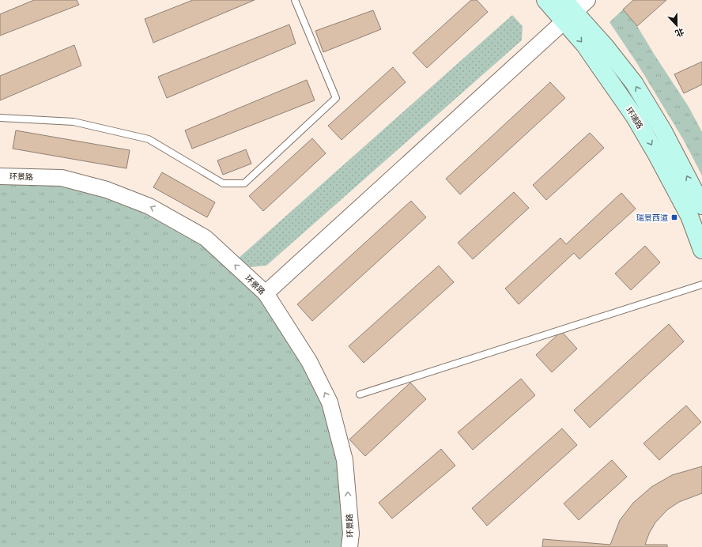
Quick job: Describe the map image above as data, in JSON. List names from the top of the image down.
{
  "streets": {
    "main road": ["环瑞路"],
    "street": ["环景路"]
  },
  "one_way": ["环景路"],
  "places": {
    "transit": ["瑞景西道"]
  },
  "north": "bottom"
}
